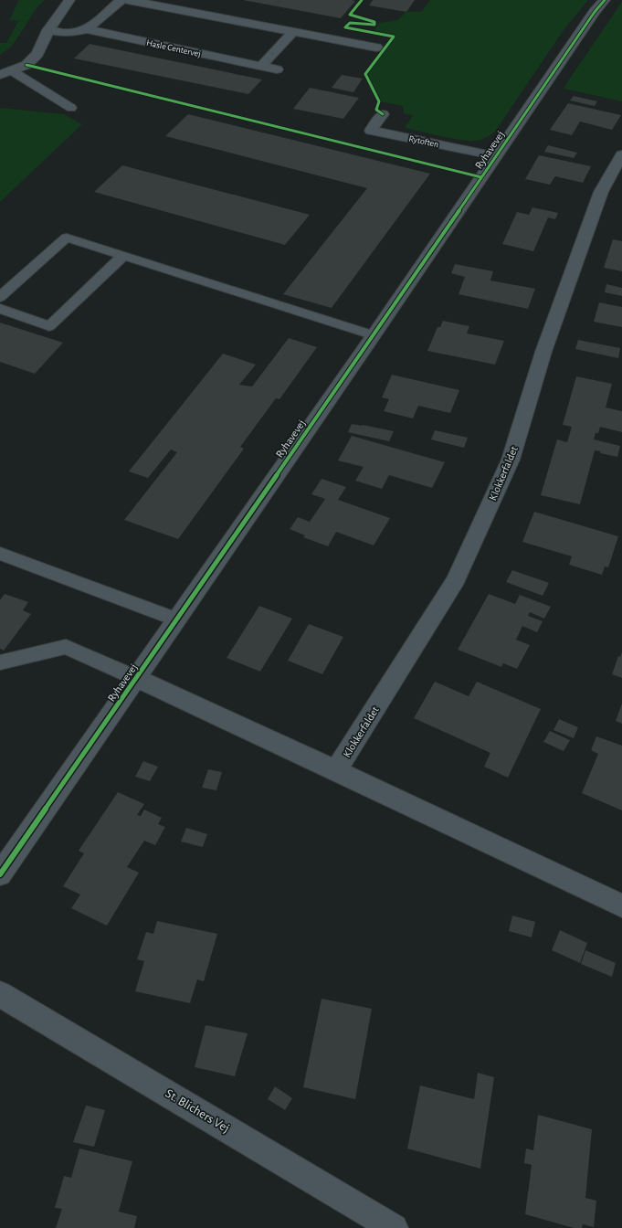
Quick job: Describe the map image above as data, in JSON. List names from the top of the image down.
{
  "streets": {
    "street": [
      "Hasle Centervej",
      "Rytoften",
      "Ryhavevej",
      "Klokkerfaldet",
      "St. Blichers Vej"
    ]
  },
  "crossings": [
    ["Rytoften", "Ryhavevej"],
    ["Ryhavevej", "Klokkerfaldet"]
  ]
}
